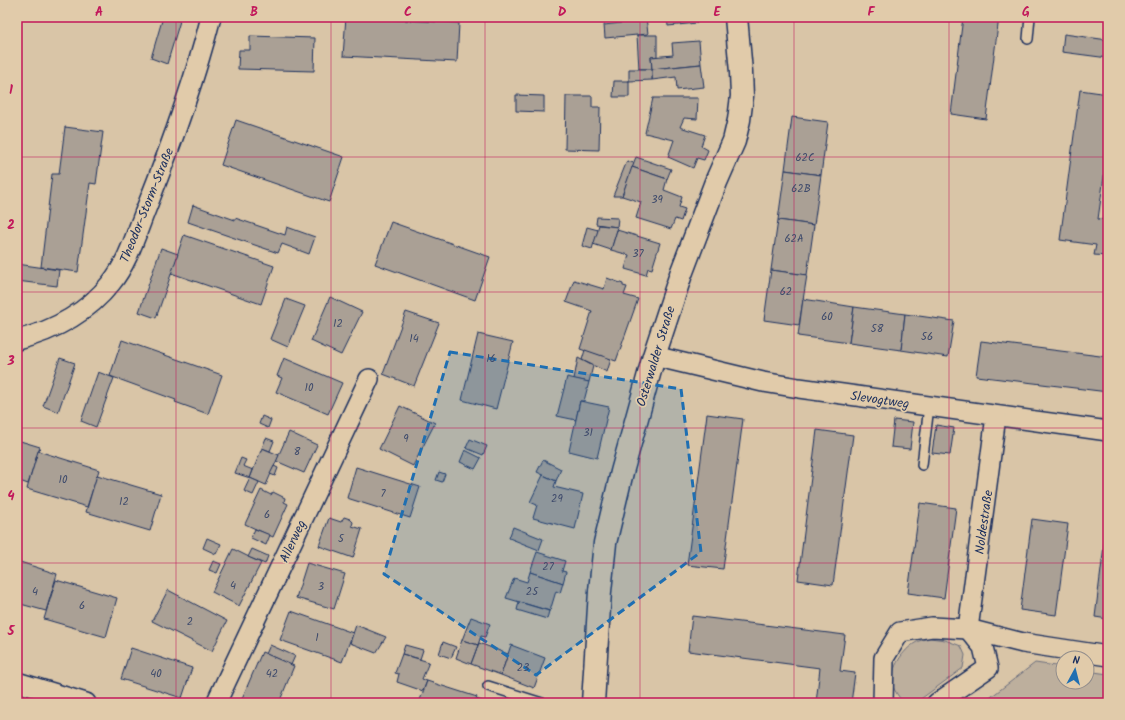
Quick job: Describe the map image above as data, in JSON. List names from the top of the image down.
{
  "streets": {
    "street": [
      "Theodor-Storm-Straße",
      "Osterwalder Straße",
      "Slevogtweg",
      "Noldestraße",
      "Allerweg"
    ]
  },
  "crossings": [
    ["Osterwalder Straße", "Slevogtweg"],
    ["Slevogtweg", "Noldestraße"]
  ],
  "house_numbers": [
    "62C",
    "62B",
    "39",
    "62A",
    "37",
    "62",
    "60",
    "12",
    "58",
    "56",
    "14",
    "16",
    "10",
    "31",
    "9",
    "8",
    "10",
    "7",
    "29",
    "12",
    "6",
    "5",
    "27",
    "4",
    "3",
    "4",
    "25",
    "6",
    "2",
    "1",
    "23",
    "40",
    "42"
  ],
  "north": "top",
  "grid": {
    "columns": [
      "A",
      "B",
      "C",
      "D",
      "E",
      "F",
      "G"
    ],
    "rows": [
      "1",
      "2",
      "3",
      "4",
      "5"
    ]
  }
}
